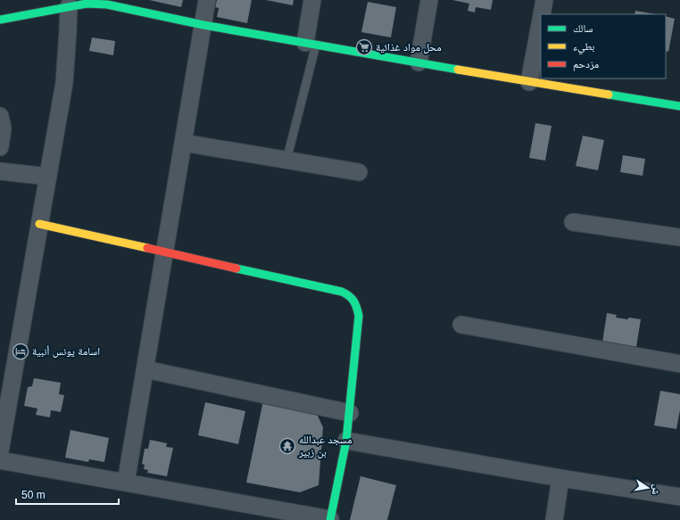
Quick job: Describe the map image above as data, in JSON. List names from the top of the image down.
{
  "places": {
    "supermarket": ["محل مواد غذائية"],
    "hotel": ["اسامة يونس أنبية"],
    "temple": ["مسجد عبدالله بن زبير"]
  },
  "legend": ["سالك", "بطيء", "مزدحم"],
  "scale_bar": "50 m",
  "north": "right"
}
